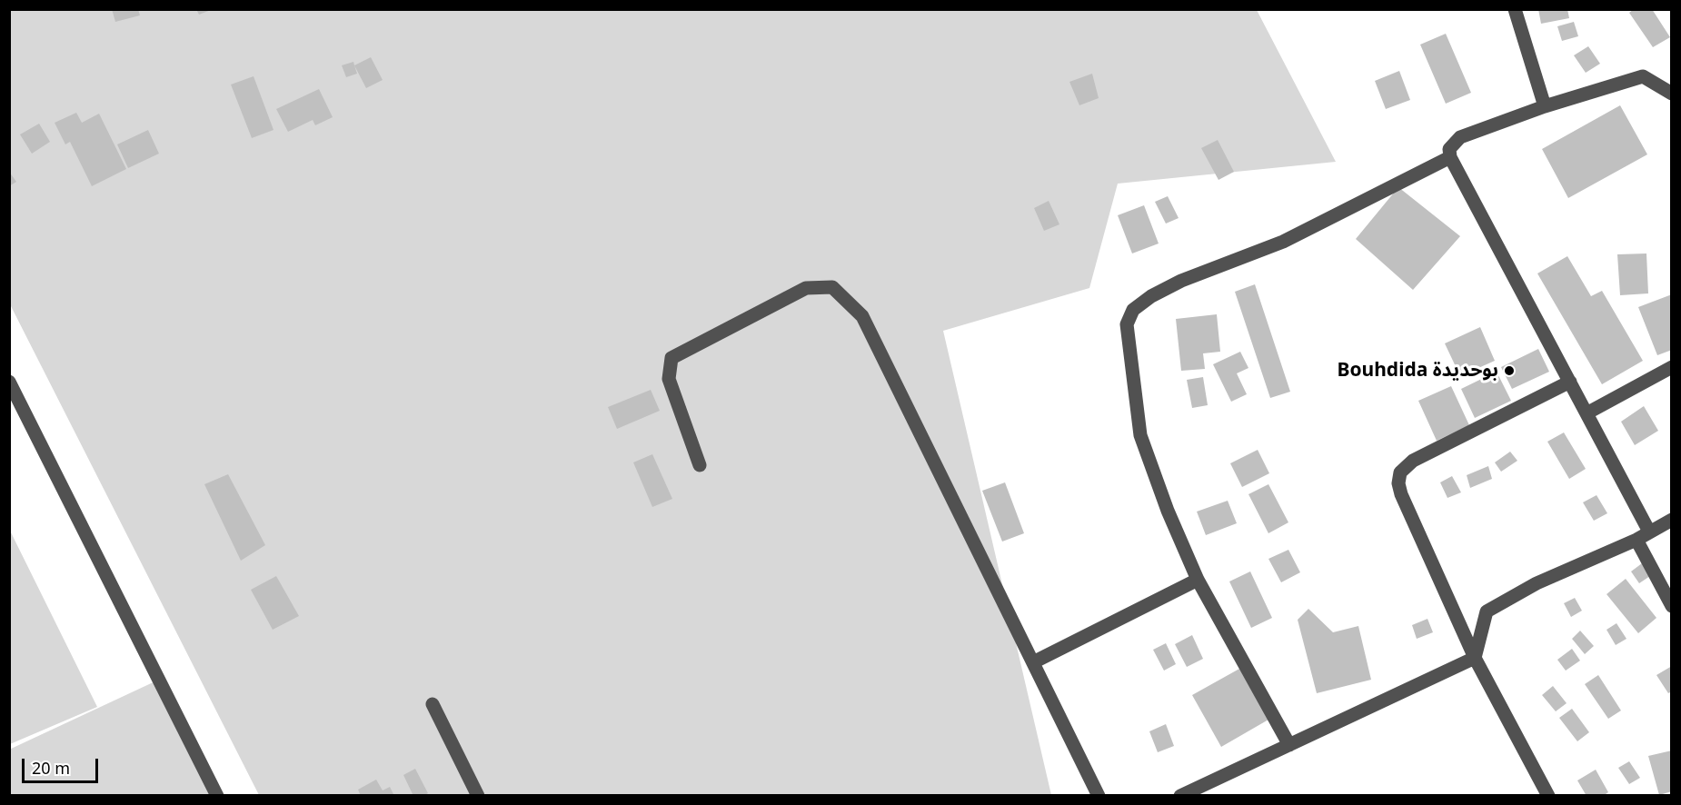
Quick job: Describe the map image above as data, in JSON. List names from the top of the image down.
{
  "places": ["Bouhdida بوحديدة"],
  "scale_bar": "20 m"
}
